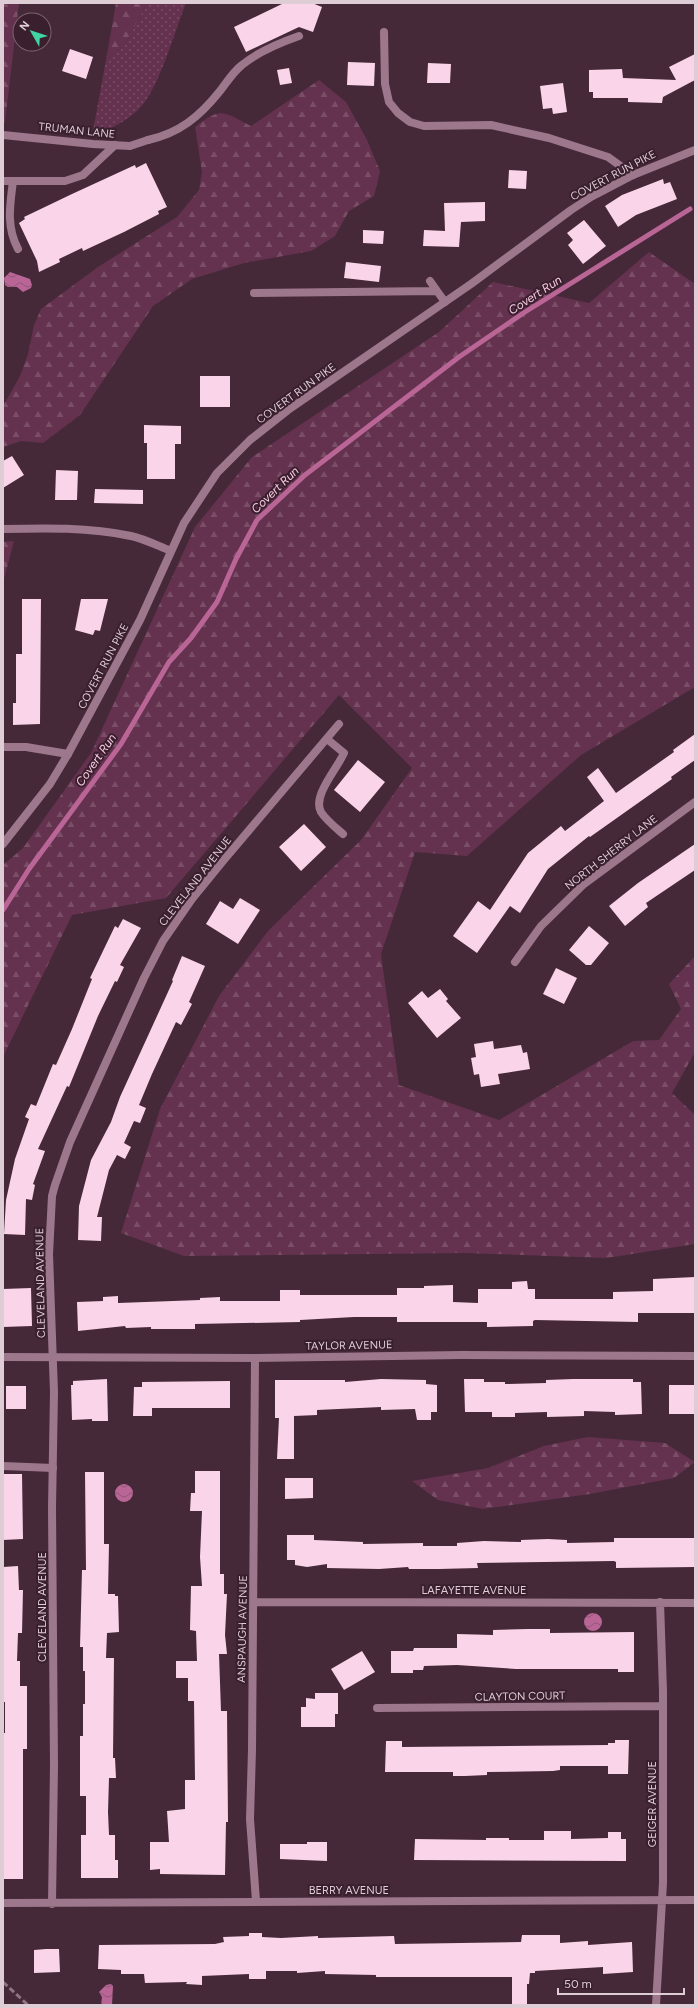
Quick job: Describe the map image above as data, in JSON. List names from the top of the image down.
{
  "streets": {
    "street": [
      "TRUMAN LANE",
      "COVERT RUN PIKE",
      "NORTH SHERRY LANE",
      "CLEVELAND AVENUE",
      "TAYLOR AVENUE",
      "LAFAYETTE AVENUE",
      "ANSPAUGH AVENUE",
      "CLAYTON COURT",
      "GEIGER AVENUE",
      "BERRY AVENUE"
    ]
  },
  "crossings": [
    ["CLEVELAND AVENUE", "TAYLOR AVENUE"],
    ["CLEVELAND AVENUE", "BERRY AVENUE"],
    ["TAYLOR AVENUE", "ANSPAUGH AVENUE"],
    ["LAFAYETTE AVENUE", "ANSPAUGH AVENUE"],
    ["LAFAYETTE AVENUE", "GEIGER AVENUE"],
    ["ANSPAUGH AVENUE", "BERRY AVENUE"],
    ["CLAYTON COURT", "GEIGER AVENUE"],
    ["GEIGER AVENUE", "BERRY AVENUE"]
  ],
  "water": ["Covert Run"],
  "scale_bar": "50 m",
  "north": "top left"
}
